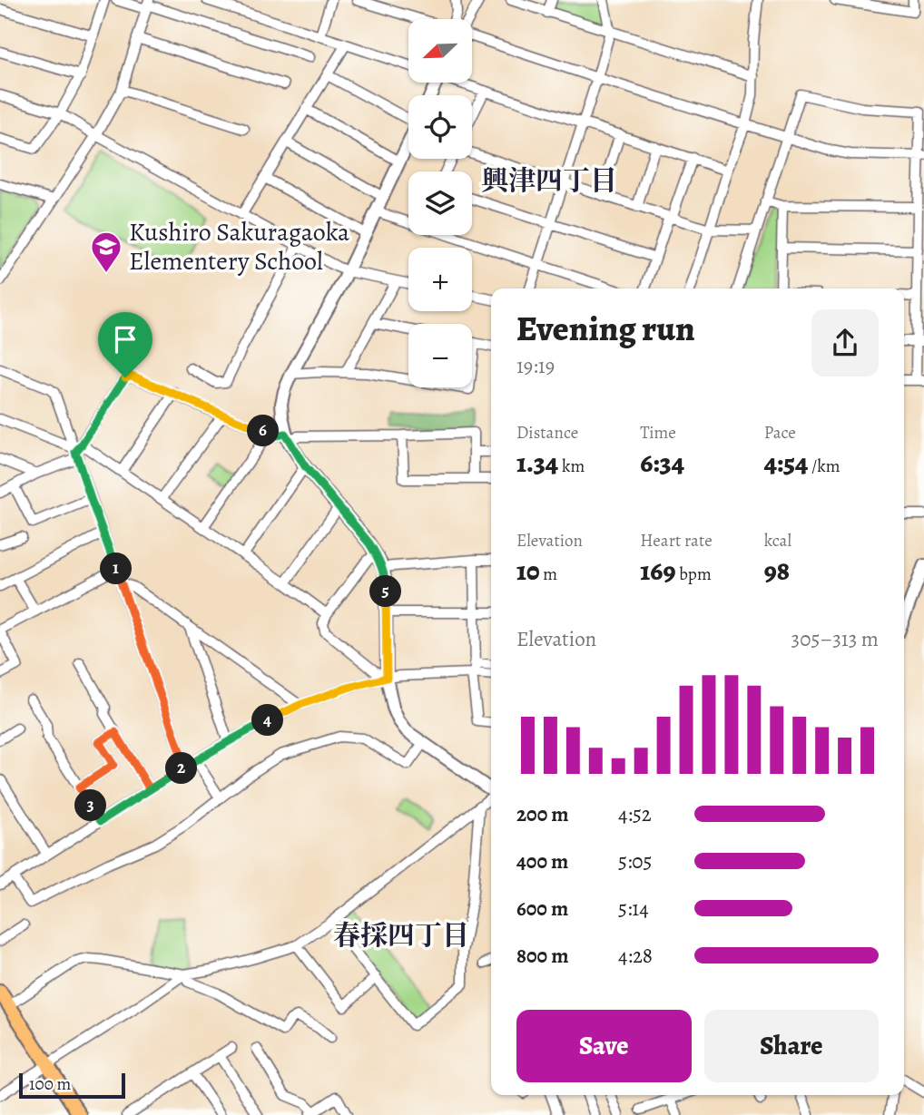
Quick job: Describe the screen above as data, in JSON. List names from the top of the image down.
{
  "districts": ["興津四丁目", "春採四丁目"],
  "places": {
    "school or university": ["Kushiro Sakuragaoka Elementery School"]
  },
  "scale_bar": "100 m",
  "north": "bottom left",
  "page": {
    "map_buttons": ["+", "−"],
    "heading": ["Evening run", "19:19"],
    "stats": [
      ["Distance", "1.34 km"],
      ["Time", "6:34"],
      ["Pace", "4:54 /km"],
      ["Elevation", "10 m"],
      ["Heart rate", "169 bpm"],
      ["kcal", "98"]
    ],
    "pins": [
      "6",
      "1",
      "5",
      "4",
      "2",
      "3"
    ],
    "chart": ["Elevation", "305–313 m"],
    "list": [
      {
        "name": "200 m",
        "note": "4:52"
      },
      {
        "name": "400 m",
        "note": "5:05"
      },
      {
        "name": "600 m",
        "note": "5:14"
      },
      {
        "name": "800 m",
        "note": "4:28"
      }
    ],
    "buttons": ["Save", "Share"],
    "scale": "100 m"
  }
}
